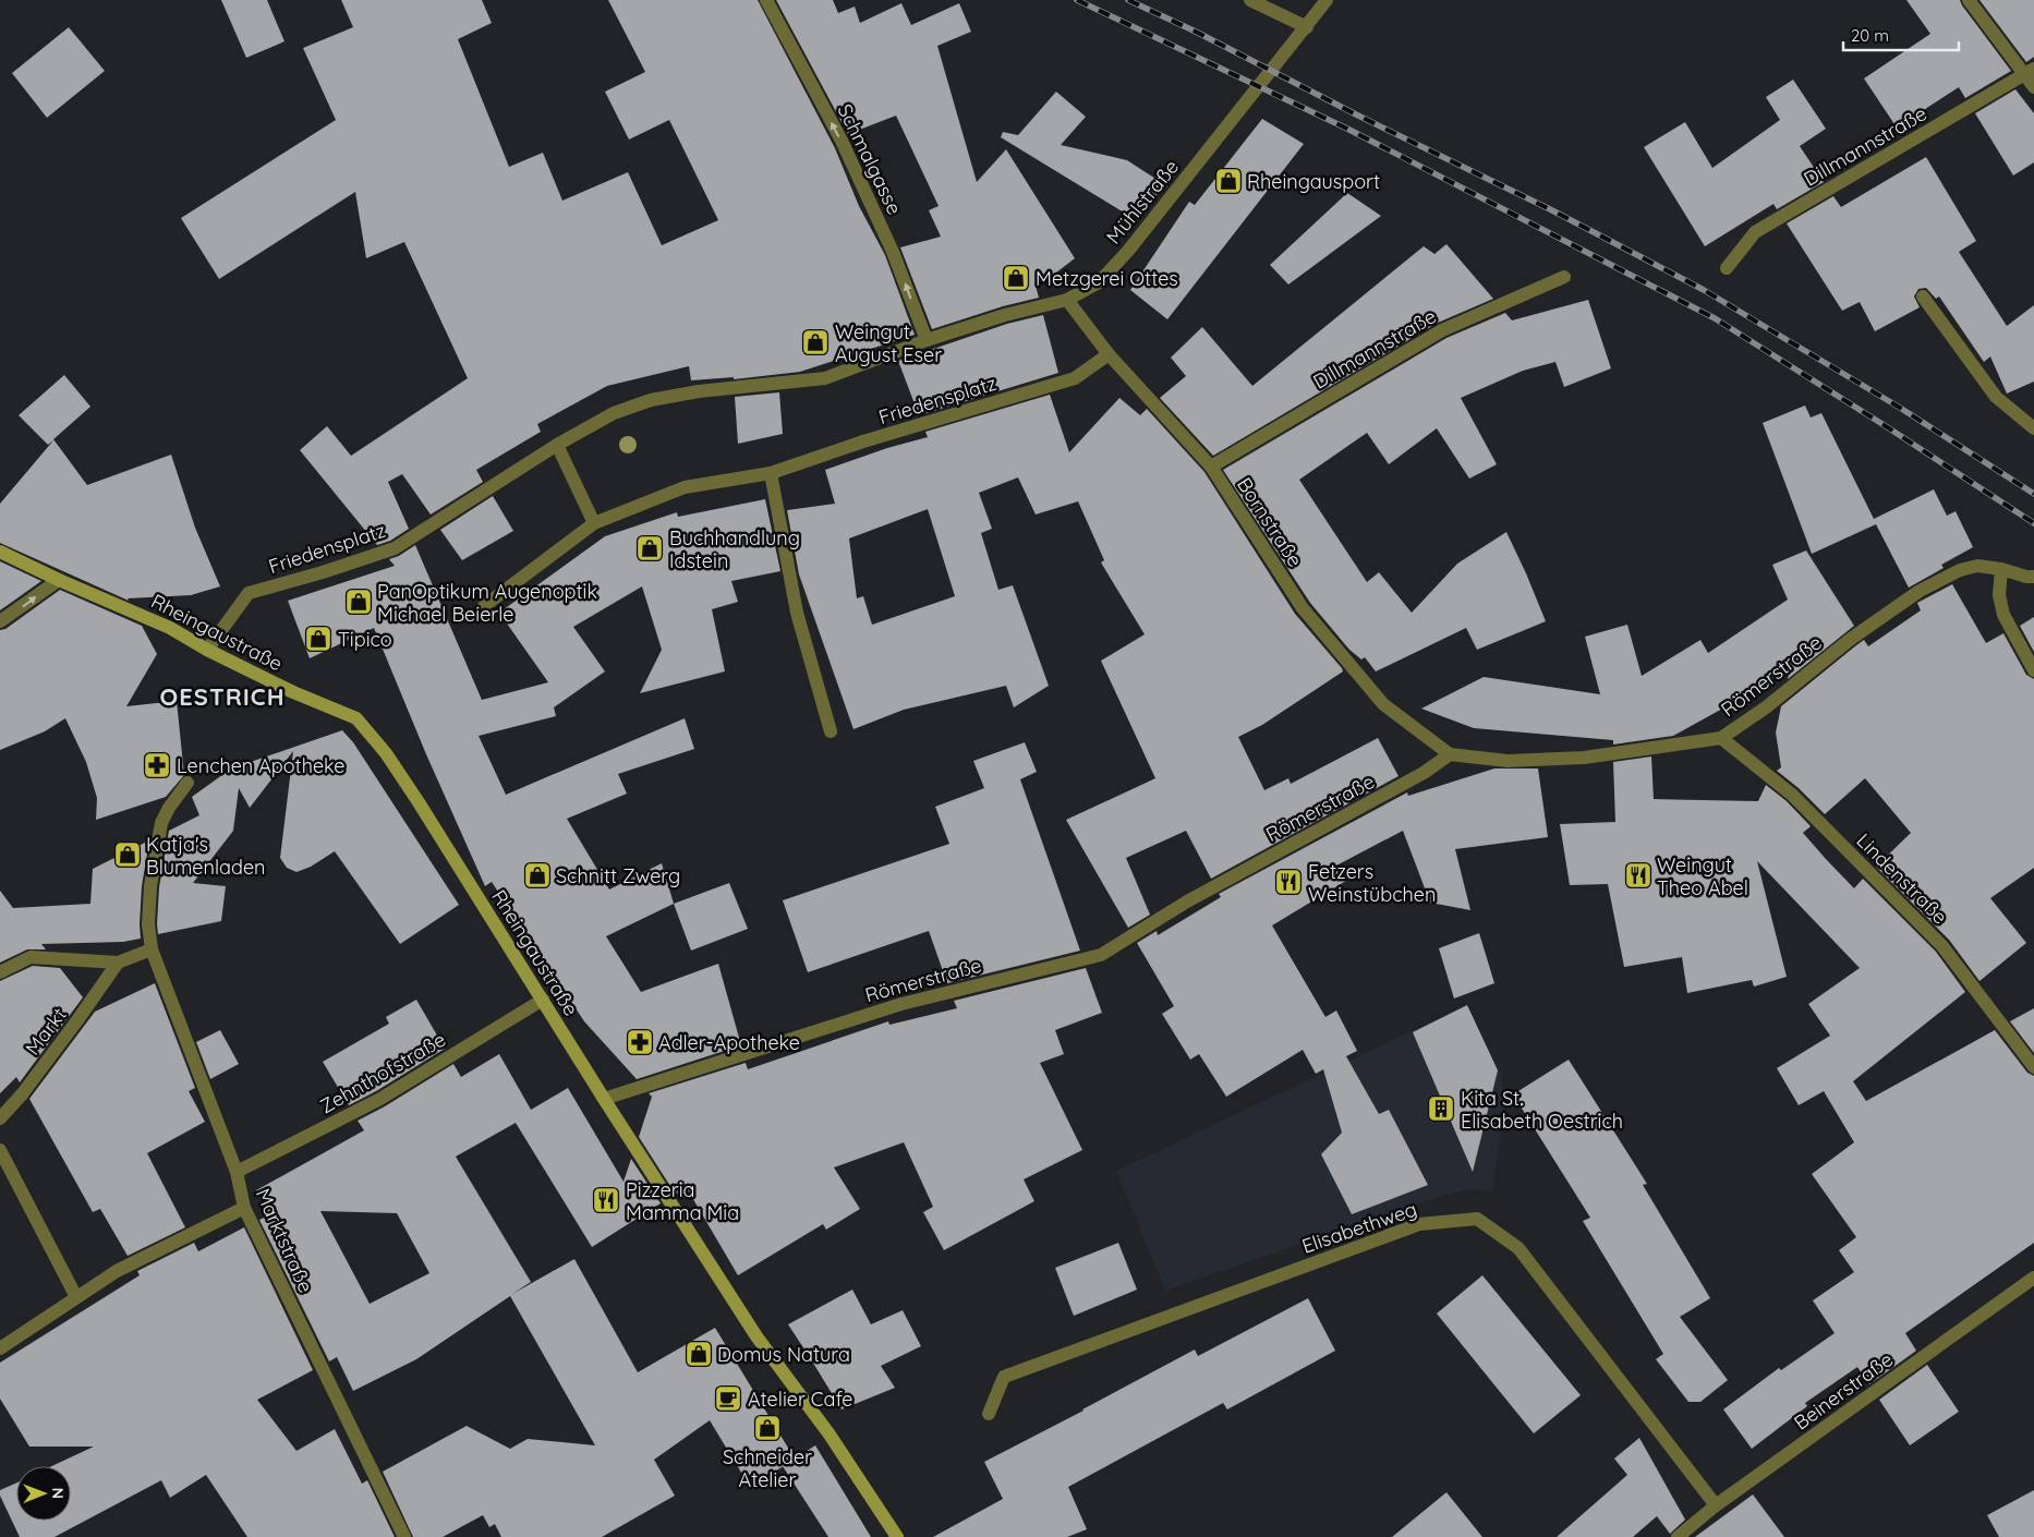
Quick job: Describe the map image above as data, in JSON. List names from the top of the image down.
{
  "streets": {
    "main road": ["Rheingaustraße"],
    "street": [
      "Dillmannstraße",
      "Schmalgasse",
      "Mühlstraße",
      "Friedensplatz",
      "Bornstraße",
      "Römerstraße",
      "Lindenstraße",
      "Markt",
      "Zehnthofstraße",
      "Elisabethweg",
      "Marktstraße",
      "Beinerstraße"
    ]
  },
  "crossings": [
    ["Dillmannstraße", "Bornstraße"],
    ["Schmalgasse", "Mühlstraße"],
    ["Schmalgasse", "Friedensplatz"],
    ["Mühlstraße", "Friedensplatz"],
    ["Mühlstraße", "Bornstraße"],
    ["Friedensplatz", "Bornstraße"],
    ["Friedensplatz", "Rheingaustraße"],
    ["Bornstraße", "Römerstraße"],
    ["Rheingaustraße", "Römerstraße"],
    ["Rheingaustraße", "Zehnthofstraße"],
    ["Römerstraße", "Lindenstraße"],
    ["Zehnthofstraße", "Marktstraße"],
    ["Elisabethweg", "Beinerstraße"]
  ],
  "one_way": ["Schmalgasse"],
  "districts": ["OESTRICH"],
  "places": {
    "shop": [
      "Rheingausport",
      "Metzgerei Ottes",
      "Weingut August Eser",
      "Buchhandlung Idstein",
      "PanOptikum Augenoptik Michael Beierle",
      "Tipico",
      "Katja's Blumenladen",
      "Schnitt Zwerg",
      "Domus Natura",
      "Schneider Atelier"
    ],
    "pharmacy": ["Lenchen Apotheke", "Adler-Apotheke"],
    "restaurant": ["Weingut Theo Abel", "Fetzers Weinstübchen", "Pizzeria Mamma Mia"],
    "building": ["Kita St. Elisabeth Oestrich"],
    "cafe": ["Atelier Cafe"]
  },
  "scale_bar": "20 m",
  "north": "right"
}
